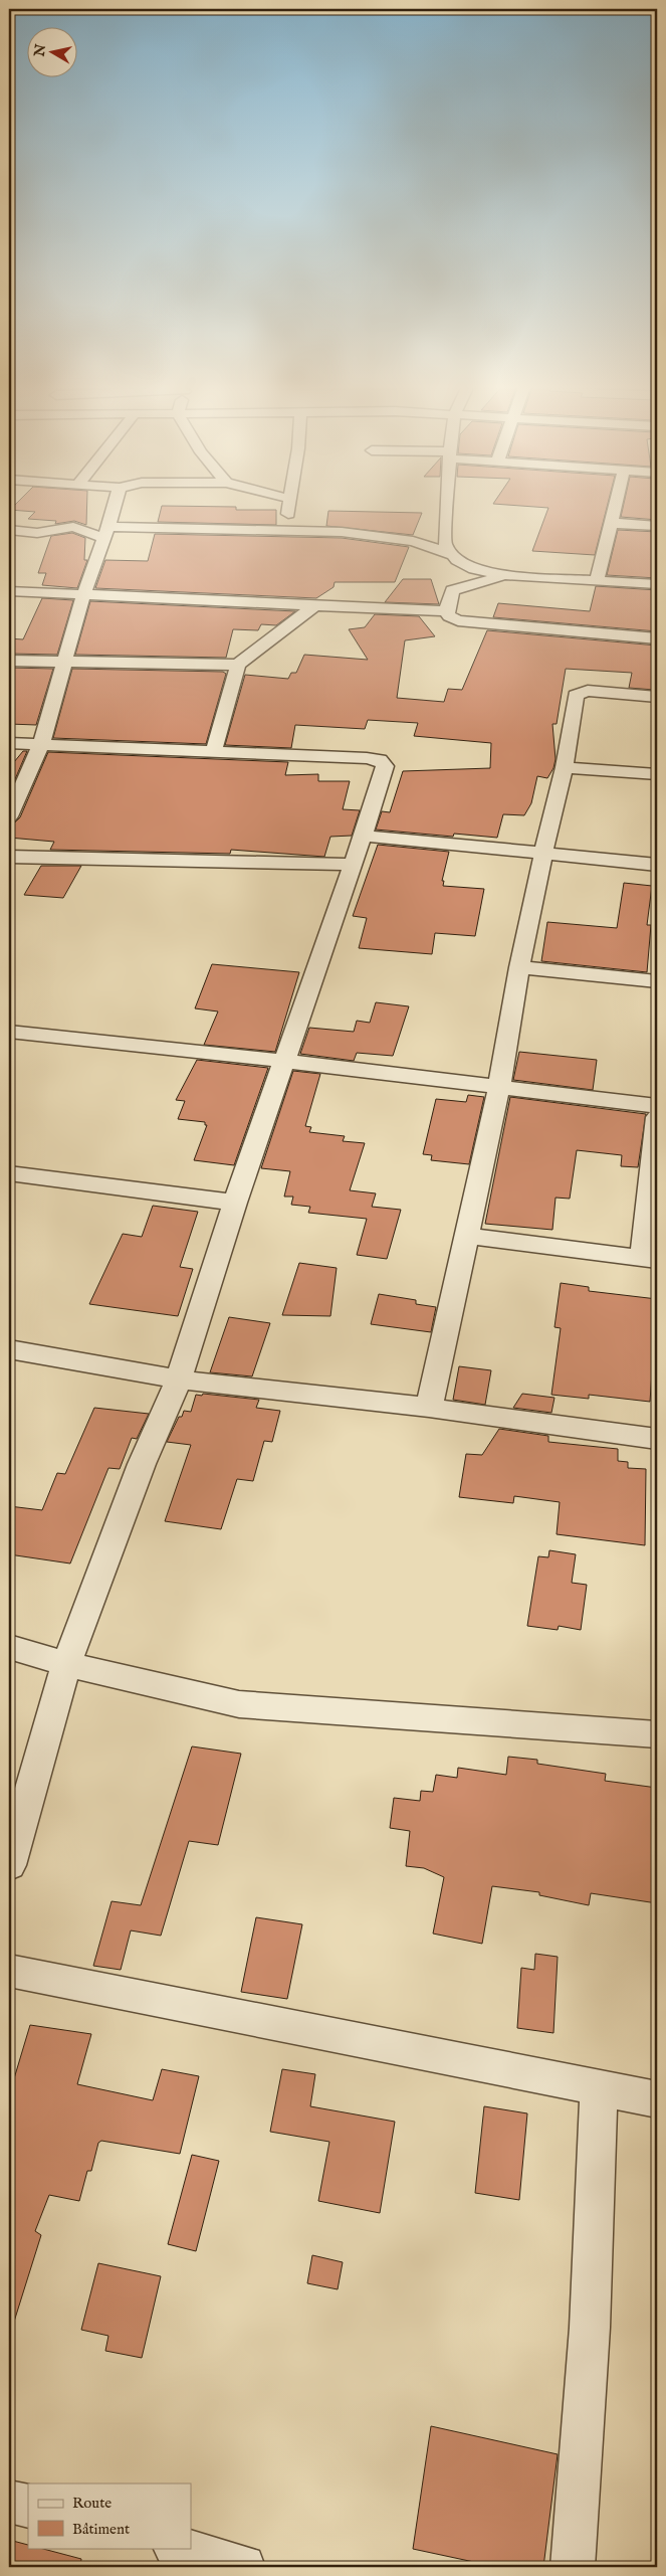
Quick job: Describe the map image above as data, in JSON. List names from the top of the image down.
{
  "legend": ["Route", "Bâtiment"],
  "north": "left"
}
